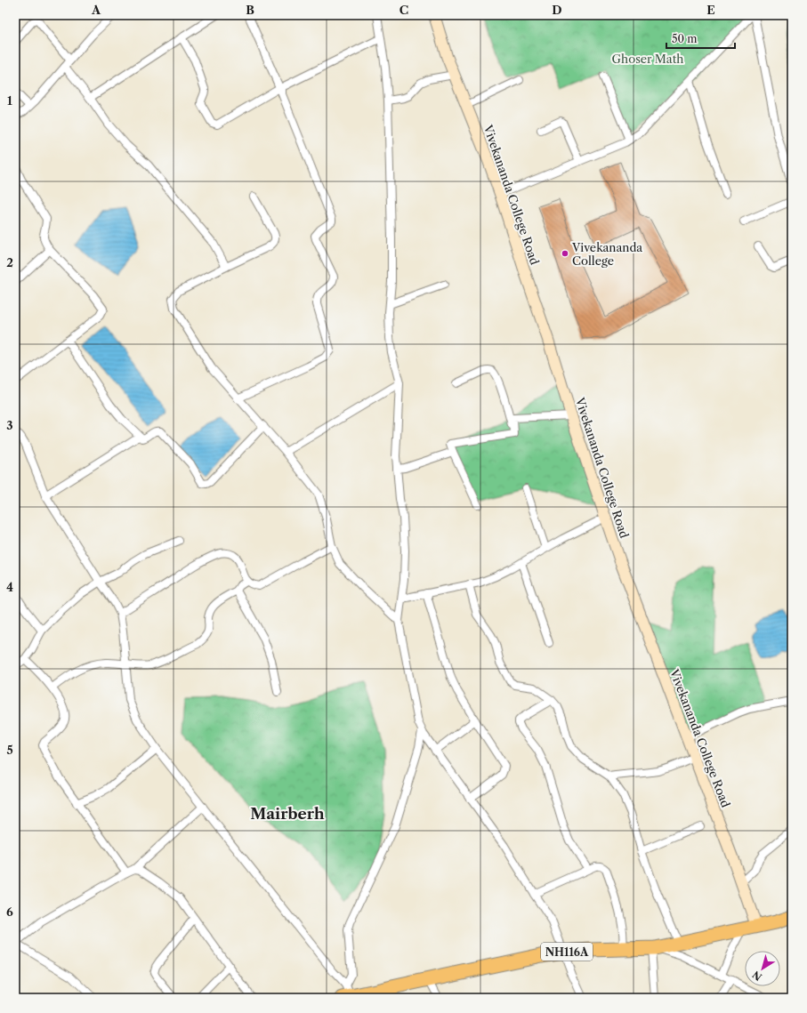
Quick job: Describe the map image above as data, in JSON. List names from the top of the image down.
{
  "streets": {
    "highway": ["NH116A"],
    "street": ["Vivekananda College Road"]
  },
  "crossings": [
    ["Vivekananda College Road", "NH116A"]
  ],
  "districts": ["Mairberh"],
  "parks": ["Ghoser Math"],
  "places": ["Vivekananda College"],
  "scale_bar": "50 m",
  "north": "bottom left",
  "grid": {
    "columns": [
      "A",
      "B",
      "C",
      "D",
      "E"
    ],
    "rows": [
      "1",
      "2",
      "3",
      "4",
      "5",
      "6"
    ]
  }
}
